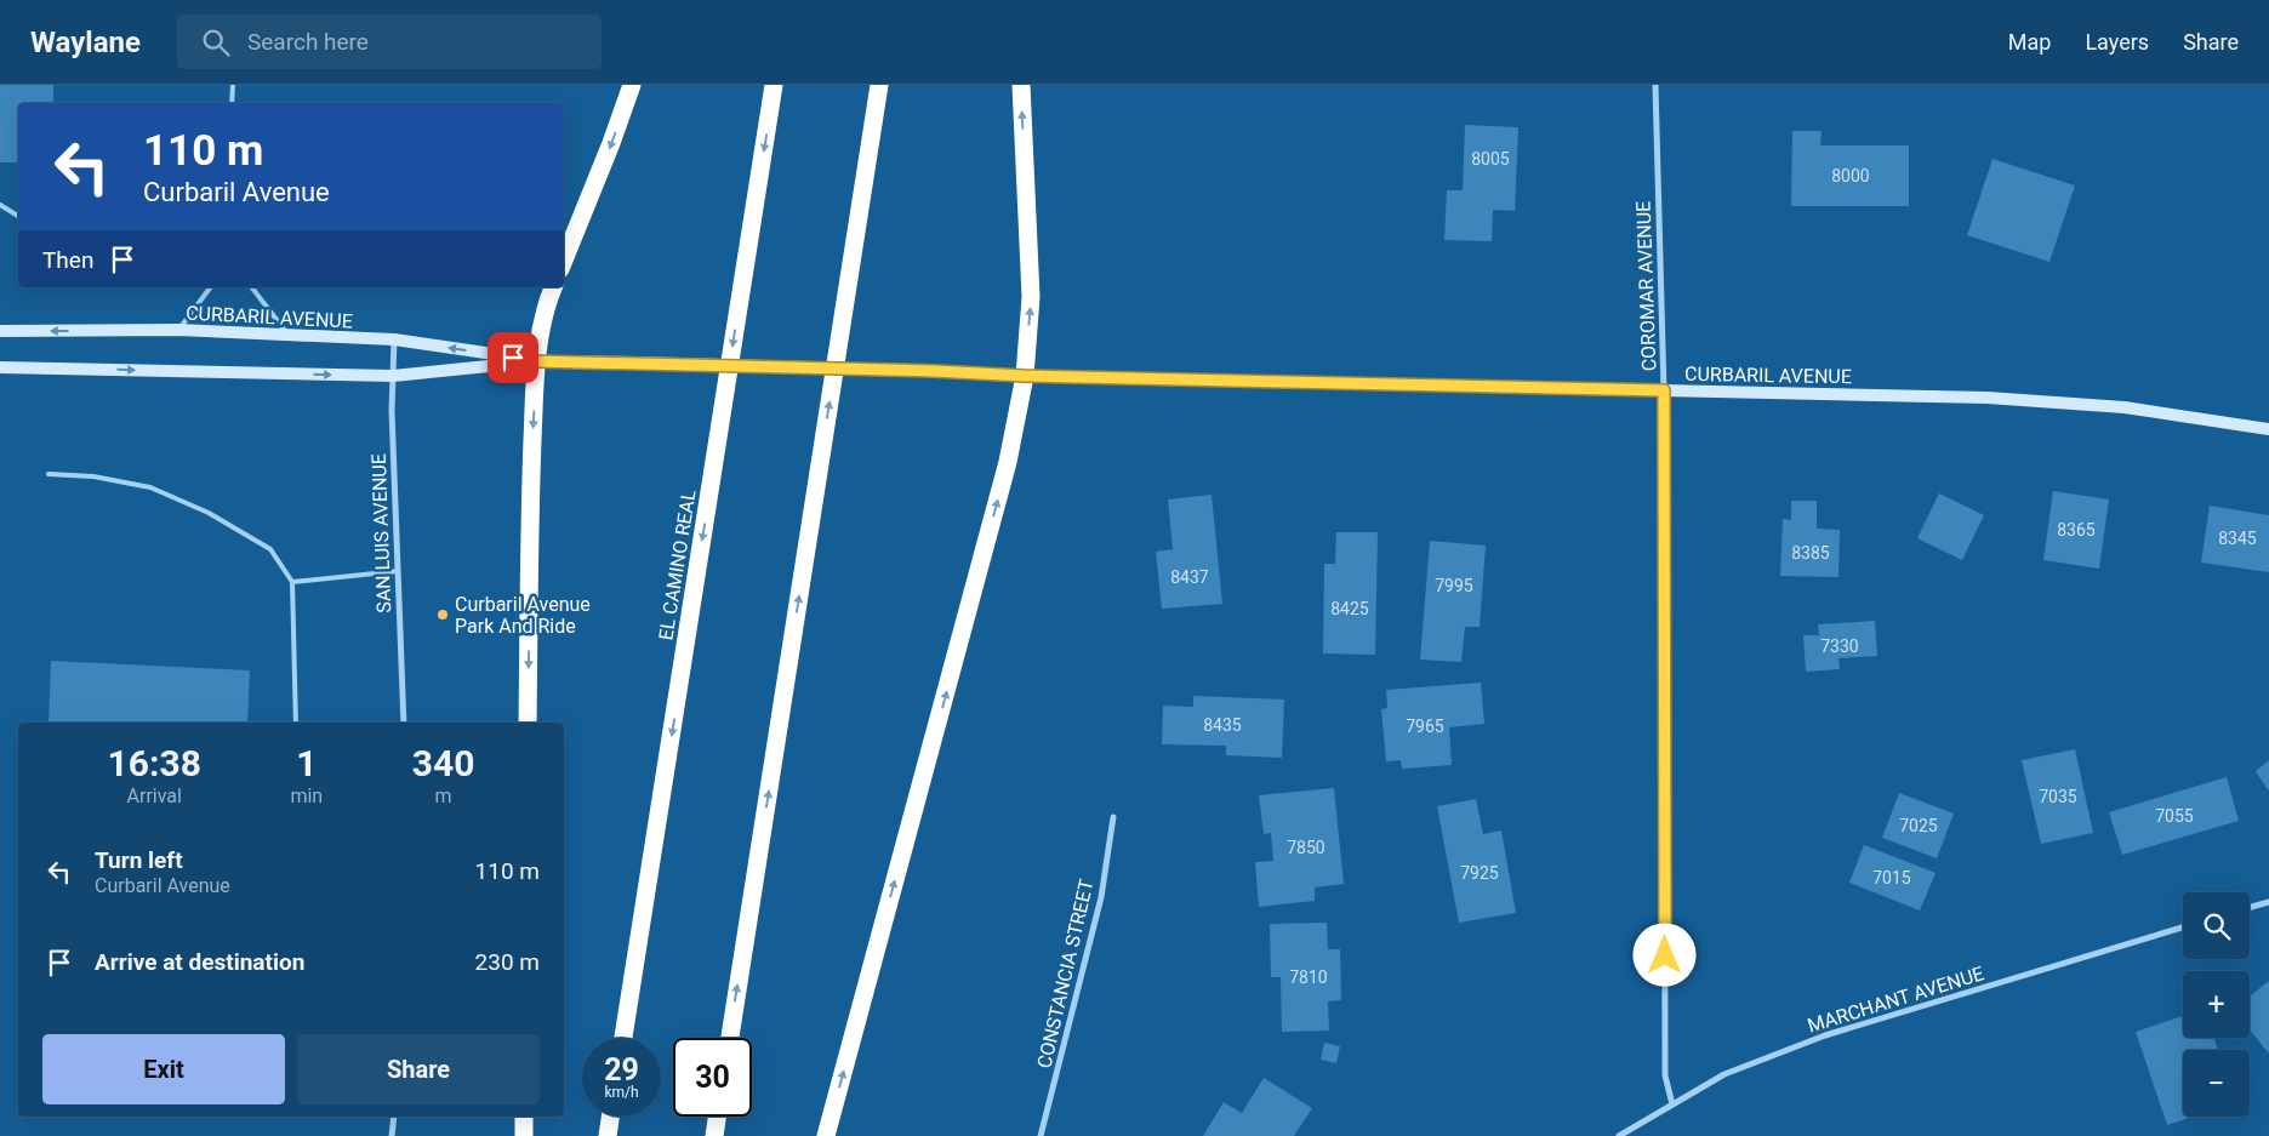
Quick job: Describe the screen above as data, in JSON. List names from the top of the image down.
{
  "streets": {
    "highway": ["EL CAMINO REAL"],
    "main road": ["CURBARIL AVENUE"],
    "street": [
      "COROMAR AVENUE",
      "SAN LUIS AVENUE",
      "CONSTANCIA STREET",
      "MARCHANT AVENUE"
    ]
  },
  "crossings": [
    ["COROMAR AVENUE", "CURBARIL AVENUE"],
    ["COROMAR AVENUE", "MARCHANT AVENUE"],
    ["CURBARIL AVENUE", "SAN LUIS AVENUE"]
  ],
  "places": ["Curbaril Avenue Park And Ride"],
  "house_numbers": [
    "8005",
    "8000",
    "8365",
    "8345",
    "8385",
    "8437",
    "7995",
    "8425",
    "7330",
    "8435",
    "7965",
    "7035",
    "7055",
    "7025",
    "7850",
    "7925",
    "7015",
    "7810"
  ],
  "page": {
    "header": "Waylane",
    "search": "Search here",
    "nav": ["Map", "Layers", "Share"],
    "turn": ["110 m", "Curbaril Avenue"],
    "then": "Then",
    "eta": [
      "16:38",
      "Arrival",
      "1",
      "min",
      "340",
      "m"
    ],
    "list": [
      {
        "name": "Turn left",
        "note": "Curbaril Avenue",
        "value": "110 m"
      },
      {
        "name": "Arrive at destination",
        "value": "230 m"
      }
    ],
    "map_buttons": ["+", "−"],
    "buttons": ["Exit", "Share"],
    "speed": "29 km/h",
    "limit": "30"
  }
}
